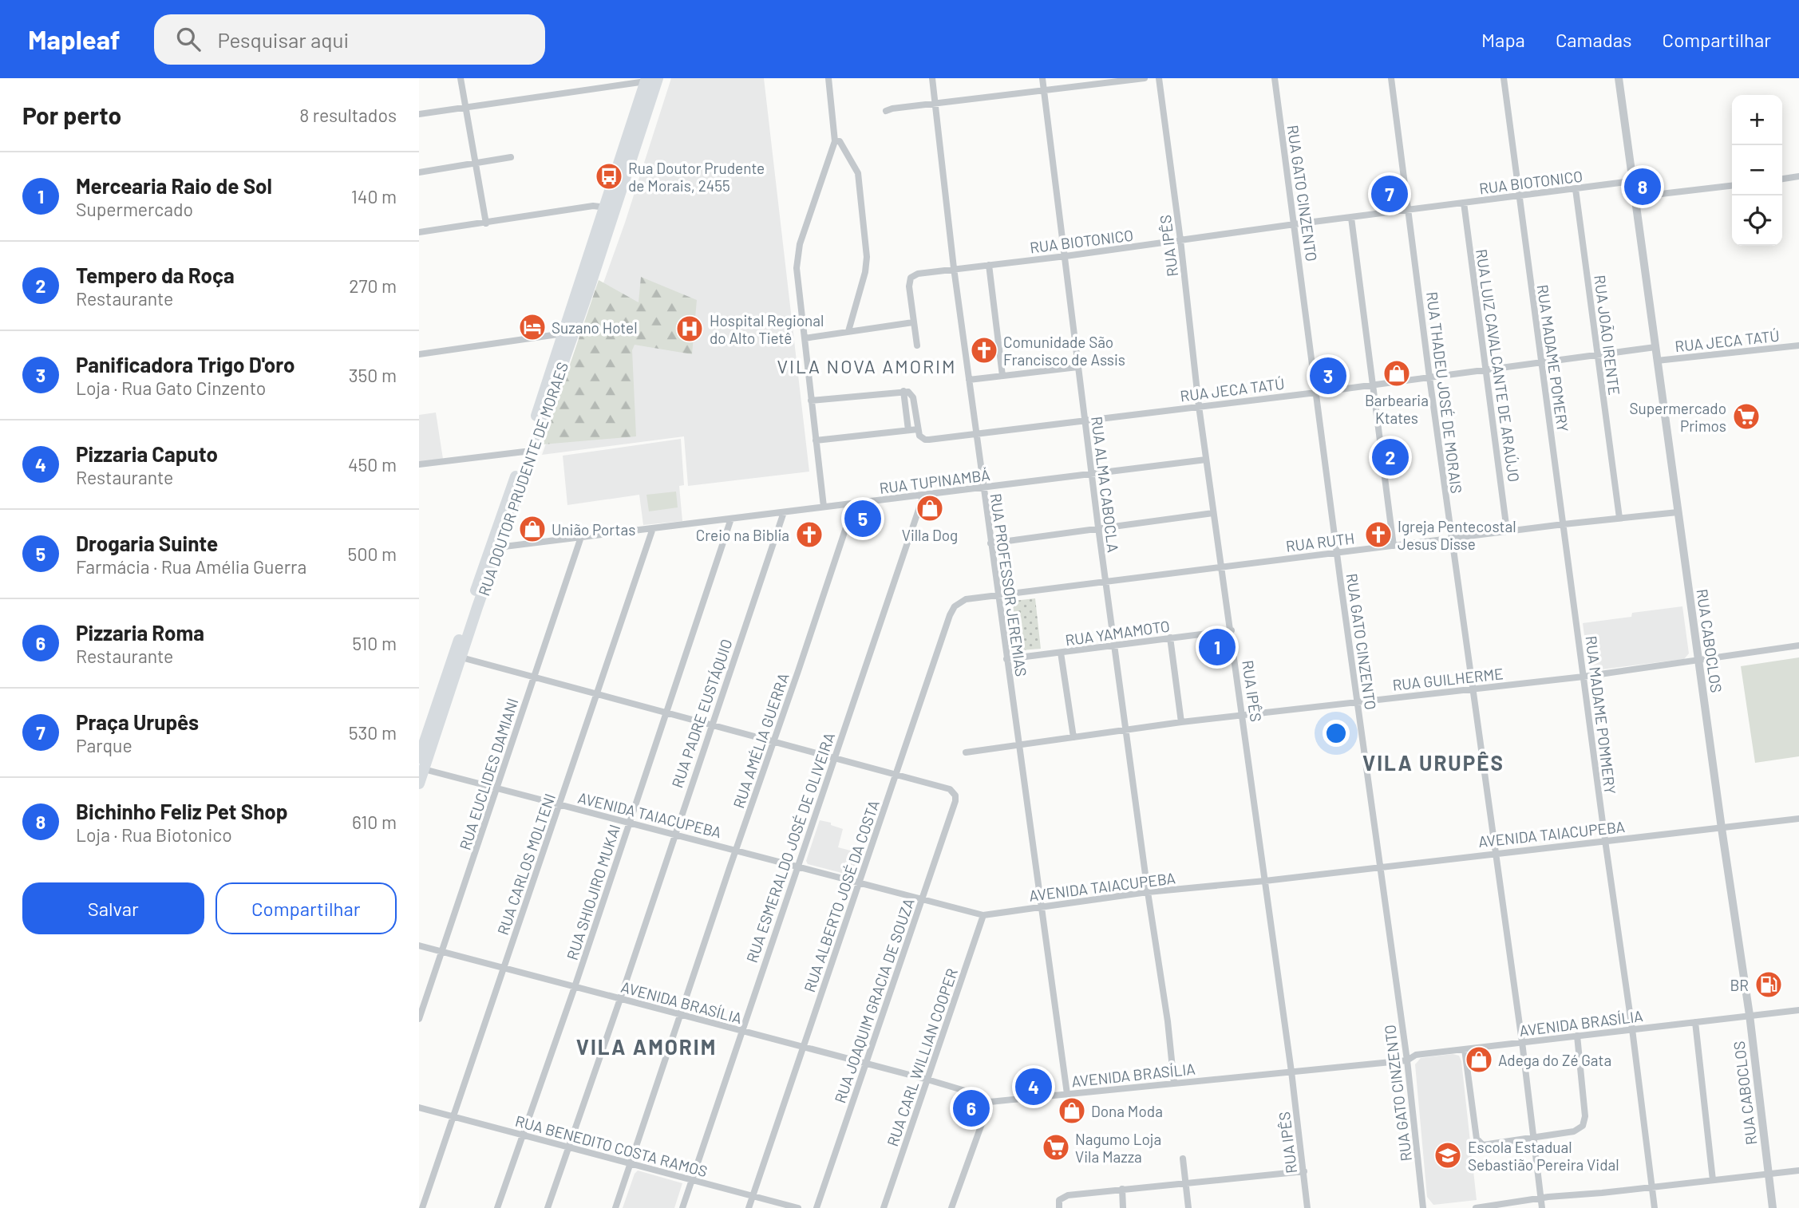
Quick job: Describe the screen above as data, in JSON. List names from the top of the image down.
{
  "streets": {
    "highway": ["RUA DOUTOR PRUDENTE DE MORAES"],
    "street": [
      "RUA BIOTONICO",
      "RUA GATO CINZENTO",
      "RUA IPÊS",
      "RUA JOÃO IRENTE",
      "RUA JECA TATÚ",
      "RUA MADAME POMERY",
      "RUA LUIZ CAVALCANTE DE ARAÚJO",
      "RUA THADEU JOSÉ DE MORAIS",
      "RUA TUPINAMBÁ",
      "RUA ALMA CABOCLA",
      "RUA RUTH",
      "RUA PROFESSOR JEREMIAS",
      "RUA YAMAMOTO",
      "RUA CABOCLOS",
      "RUA GUILHERME",
      "RUA PADRE EUSTÁQUIO",
      "RUA MADAME POMMERY",
      "RUA AMÉLIA GUERRA",
      "RUA EUCLIDES DAMIANI",
      "AVENIDA TAIACUPEBA",
      "RUA ESMERALDO JOSÉ DE OLIVEIRA",
      "RUA CARLOS MOLTENI",
      "RUA SHIOJIRO MUKAI",
      "RUA ALBERTO JOSÉ DA COSTA",
      "RUA JOAQUIM GRACIA DE SOUZA",
      "AVENIDA BRASÍLIA",
      "RUA CARL WILLIAN COOPER",
      "RUA BENEDITO COSTA RAMOS"
    ]
  },
  "crossings": [
    ["RUA BIOTONICO", "RUA GATO CINZENTO"],
    ["RUA BIOTONICO", "RUA IPÊS"],
    ["RUA BIOTONICO", "RUA JOÃO IRENTE"],
    ["RUA BIOTONICO", "RUA MADAME POMERY"],
    ["RUA BIOTONICO", "RUA LUIZ CAVALCANTE DE ARAÚJO"],
    ["RUA BIOTONICO", "RUA THADEU JOSÉ DE MORAIS"],
    ["RUA BIOTONICO", "RUA ALMA CABOCLA"],
    ["RUA BIOTONICO", "RUA PROFESSOR JEREMIAS"],
    ["RUA BIOTONICO", "RUA CABOCLOS"],
    ["RUA GATO CINZENTO", "RUA JECA TATÚ"],
    ["RUA GATO CINZENTO", "RUA RUTH"],
    ["RUA GATO CINZENTO", "RUA GUILHERME"],
    ["RUA GATO CINZENTO", "AVENIDA TAIACUPEBA"],
    ["RUA GATO CINZENTO", "AVENIDA BRASÍLIA"],
    ["RUA IPÊS", "RUA JECA TATÚ"],
    ["RUA IPÊS", "RUA TUPINAMBÁ"],
    ["RUA IPÊS", "RUA RUTH"],
    ["RUA IPÊS", "RUA YAMAMOTO"],
    ["RUA IPÊS", "RUA GUILHERME"],
    ["RUA IPÊS", "AVENIDA TAIACUPEBA"],
    ["RUA IPÊS", "AVENIDA BRASÍLIA"],
    ["RUA JOÃO IRENTE", "RUA JECA TATÚ"],
    ["RUA JOÃO IRENTE", "RUA RUTH"],
    ["RUA JECA TATÚ", "RUA MADAME POMERY"],
    ["RUA JECA TATÚ", "RUA LUIZ CAVALCANTE DE ARAÚJO"],
    ["RUA JECA TATÚ", "RUA THADEU JOSÉ DE MORAIS"],
    ["RUA JECA TATÚ", "RUA ALMA CABOCLA"],
    ["RUA JECA TATÚ", "RUA PROFESSOR JEREMIAS"],
    ["RUA JECA TATÚ", "RUA CABOCLOS"],
    ["RUA MADAME POMERY", "RUA RUTH"],
    ["RUA MADAME POMERY", "RUA MADAME POMMERY"],
    ["RUA LUIZ CAVALCANTE DE ARAÚJO", "RUA RUTH"],
    ["RUA THADEU JOSÉ DE MORAIS", "RUA RUTH"],
    ["RUA THADEU JOSÉ DE MORAIS", "RUA GUILHERME"],
    ["RUA THADEU JOSÉ DE MORAIS", "AVENIDA TAIACUPEBA"],
    ["RUA THADEU JOSÉ DE MORAIS", "AVENIDA BRASÍLIA"],
    ["RUA DOUTOR PRUDENTE DE MORAES", "RUA TUPINAMBÁ"],
    ["RUA DOUTOR PRUDENTE DE MORAES", "AVENIDA TAIACUPEBA"],
    ["RUA TUPINAMBÁ", "RUA ALMA CABOCLA"],
    ["RUA TUPINAMBÁ", "RUA PROFESSOR JEREMIAS"],
    ["RUA TUPINAMBÁ", "RUA PADRE EUSTÁQUIO"],
    ["RUA TUPINAMBÁ", "RUA AMÉLIA GUERRA"],
    ["RUA TUPINAMBÁ", "RUA EUCLIDES DAMIANI"],
    ["RUA TUPINAMBÁ", "RUA ESMERALDO JOSÉ DE OLIVEIRA"],
    ["RUA TUPINAMBÁ", "RUA CARLOS MOLTENI"],
    ["RUA TUPINAMBÁ", "RUA SHIOJIRO MUKAI"],
    ["RUA ALMA CABOCLA", "RUA RUTH"],
    ["RUA ALMA CABOCLA", "RUA YAMAMOTO"],
    ["RUA ALMA CABOCLA", "RUA GUILHERME"],
    ["RUA ALMA CABOCLA", "AVENIDA TAIACUPEBA"],
    ["RUA ALMA CABOCLA", "AVENIDA BRASÍLIA"],
    ["RUA RUTH", "RUA PROFESSOR JEREMIAS"],
    ["RUA RUTH", "RUA CABOCLOS"],
    ["RUA RUTH", "RUA MADAME POMMERY"],
    ["RUA RUTH", "RUA ALBERTO JOSÉ DA COSTA"],
    ["RUA PROFESSOR JEREMIAS", "RUA YAMAMOTO"],
    ["RUA PROFESSOR JEREMIAS", "RUA GUILHERME"],
    ["RUA PROFESSOR JEREMIAS", "AVENIDA TAIACUPEBA"],
    ["RUA PROFESSOR JEREMIAS", "AVENIDA BRASÍLIA"],
    ["RUA CABOCLOS", "RUA GUILHERME"],
    ["RUA CABOCLOS", "AVENIDA TAIACUPEBA"],
    ["RUA CABOCLOS", "AVENIDA BRASÍLIA"],
    ["RUA GUILHERME", "RUA MADAME POMMERY"],
    ["RUA PADRE EUSTÁQUIO", "AVENIDA TAIACUPEBA"],
    ["RUA PADRE EUSTÁQUIO", "AVENIDA BRASÍLIA"],
    ["RUA PADRE EUSTÁQUIO", "RUA BENEDITO COSTA RAMOS"],
    ["RUA MADAME POMMERY", "AVENIDA TAIACUPEBA"],
    ["RUA MADAME POMMERY", "AVENIDA BRASÍLIA"],
    ["RUA AMÉLIA GUERRA", "AVENIDA TAIACUPEBA"],
    ["RUA AMÉLIA GUERRA", "AVENIDA BRASÍLIA"],
    ["RUA AMÉLIA GUERRA", "RUA BENEDITO COSTA RAMOS"],
    ["RUA EUCLIDES DAMIANI", "AVENIDA TAIACUPEBA"],
    ["RUA EUCLIDES DAMIANI", "AVENIDA BRASÍLIA"],
    ["AVENIDA TAIACUPEBA", "RUA ESMERALDO JOSÉ DE OLIVEIRA"],
    ["AVENIDA TAIACUPEBA", "RUA CARLOS MOLTENI"],
    ["AVENIDA TAIACUPEBA", "RUA SHIOJIRO MUKAI"],
    ["AVENIDA TAIACUPEBA", "RUA ALBERTO JOSÉ DA COSTA"],
    ["AVENIDA TAIACUPEBA", "RUA JOAQUIM GRACIA DE SOUZA"],
    ["AVENIDA TAIACUPEBA", "RUA CARL WILLIAN COOPER"],
    ["RUA ESMERALDO JOSÉ DE OLIVEIRA", "AVENIDA BRASÍLIA"],
    ["RUA ESMERALDO JOSÉ DE OLIVEIRA", "RUA BENEDITO COSTA RAMOS"],
    ["RUA CARLOS MOLTENI", "AVENIDA BRASÍLIA"],
    ["RUA CARLOS MOLTENI", "RUA BENEDITO COSTA RAMOS"],
    ["RUA SHIOJIRO MUKAI", "AVENIDA BRASÍLIA"],
    ["RUA SHIOJIRO MUKAI", "RUA BENEDITO COSTA RAMOS"],
    ["RUA ALBERTO JOSÉ DA COSTA", "RUA JOAQUIM GRACIA DE SOUZA"],
    ["RUA ALBERTO JOSÉ DA COSTA", "AVENIDA BRASÍLIA"],
    ["RUA ALBERTO JOSÉ DA COSTA", "RUA BENEDITO COSTA RAMOS"],
    ["RUA JOAQUIM GRACIA DE SOUZA", "AVENIDA BRASÍLIA"],
    ["AVENIDA BRASÍLIA", "RUA CARL WILLIAN COOPER"]
  ],
  "districts": ["VILA NOVA AMORIM", "VILA URUPÊS", "VILA AMORIM"],
  "places": {
    "bus stop": ["Rua Doutor Prudente de Morais, 2455"],
    "hotel": ["Suzano Hotel"],
    "hospital": ["Hospital Regional do Alto Tietê"],
    "church": ["Comunidade São Francisco de Assis", "Creio na Biblia", "Igreja Pentecostal Jesus Disse"],
    "shop": [
      "Barbearia Ktates",
      "Villa Dog",
      "União Portas",
      "Adega do Zé Gata",
      "Dona Moda"
    ],
    "supermarket": ["Supermercado Primos", "Nagumo Loja Vila Mazza"],
    "fuel station": ["BR"],
    "school or university": ["Escola Estadual Sebastião Pereira Vidal"]
  },
  "page": {
    "header": "Mapleaf",
    "search": "Pesquisar aqui",
    "nav": ["Mapa", "Camadas", "Compartilhar"],
    "heading": ["Por perto", "8 resultados"],
    "map_buttons": ["+", "−"],
    "list": [
      {
        "mark": "1",
        "name": "Mercearia Raio de Sol",
        "note": "Supermercado",
        "value": "140 m"
      },
      {
        "mark": "2",
        "name": "Tempero da Roça",
        "note": "Restaurante",
        "value": "270 m"
      },
      {
        "mark": "3",
        "name": "Panificadora Trigo D'oro",
        "note": "Loja · Rua Gato Cinzento",
        "value": "350 m"
      },
      {
        "mark": "4",
        "name": "Pizzaria Caputo",
        "note": "Restaurante",
        "value": "450 m"
      },
      {
        "mark": "5",
        "name": "Drogaria Suinte",
        "note": "Farmácia · Rua Amélia Guerra",
        "value": "500 m"
      },
      {
        "mark": "6",
        "name": "Pizzaria Roma",
        "note": "Restaurante",
        "value": "510 m"
      },
      {
        "mark": "7",
        "name": "Praça Urupês",
        "note": "Parque",
        "value": "530 m"
      },
      {
        "mark": "8",
        "name": "Bichinho Feliz Pet Shop",
        "note": "Loja · Rua Biotonico",
        "value": "610 m"
      }
    ],
    "pins": [
      "8",
      "7",
      "3",
      "2",
      "5",
      "1",
      "4",
      "6"
    ],
    "buttons": ["Salvar", "Compartilhar"]
  }
}
